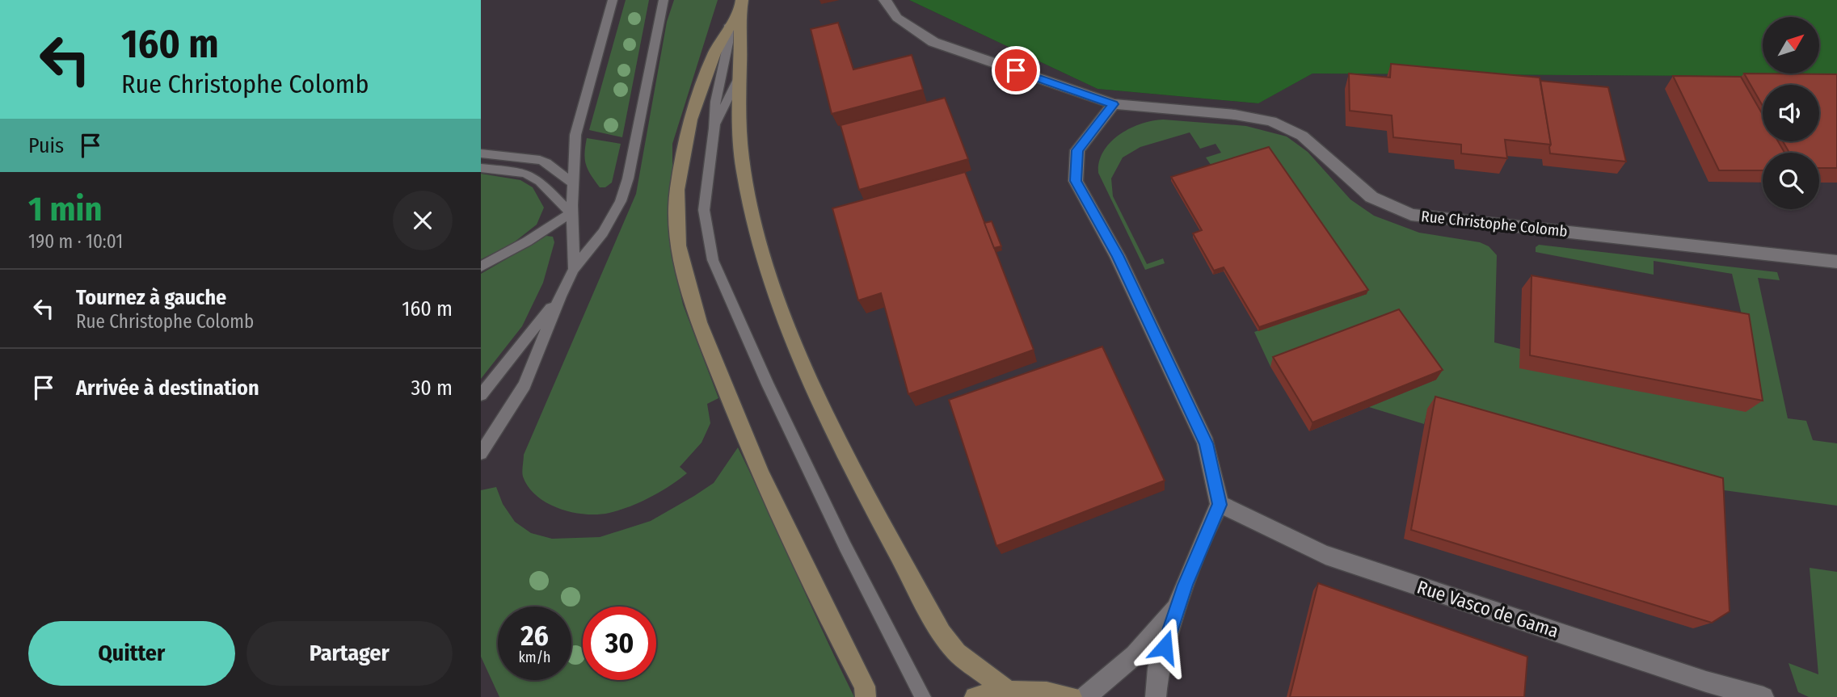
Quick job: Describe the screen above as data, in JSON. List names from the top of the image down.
{
  "streets": {
    "street": ["Rue Christophe Colomb", "Rue Vasco de Gama"]
  },
  "north": "top right",
  "page": {
    "turn": ["160 m", "Rue Christophe Colomb"],
    "then": "Puis",
    "heading": ["1 min", "190 m · 10:01"],
    "list": [
      {
        "name": "Tournez à gauche",
        "note": "Rue Christophe Colomb",
        "value": "160 m"
      },
      {
        "name": "Arrivée à destination",
        "value": "30 m"
      }
    ],
    "speed": "26 km/h",
    "limit": "30",
    "buttons": ["Quitter", "Partager"]
  }
}
